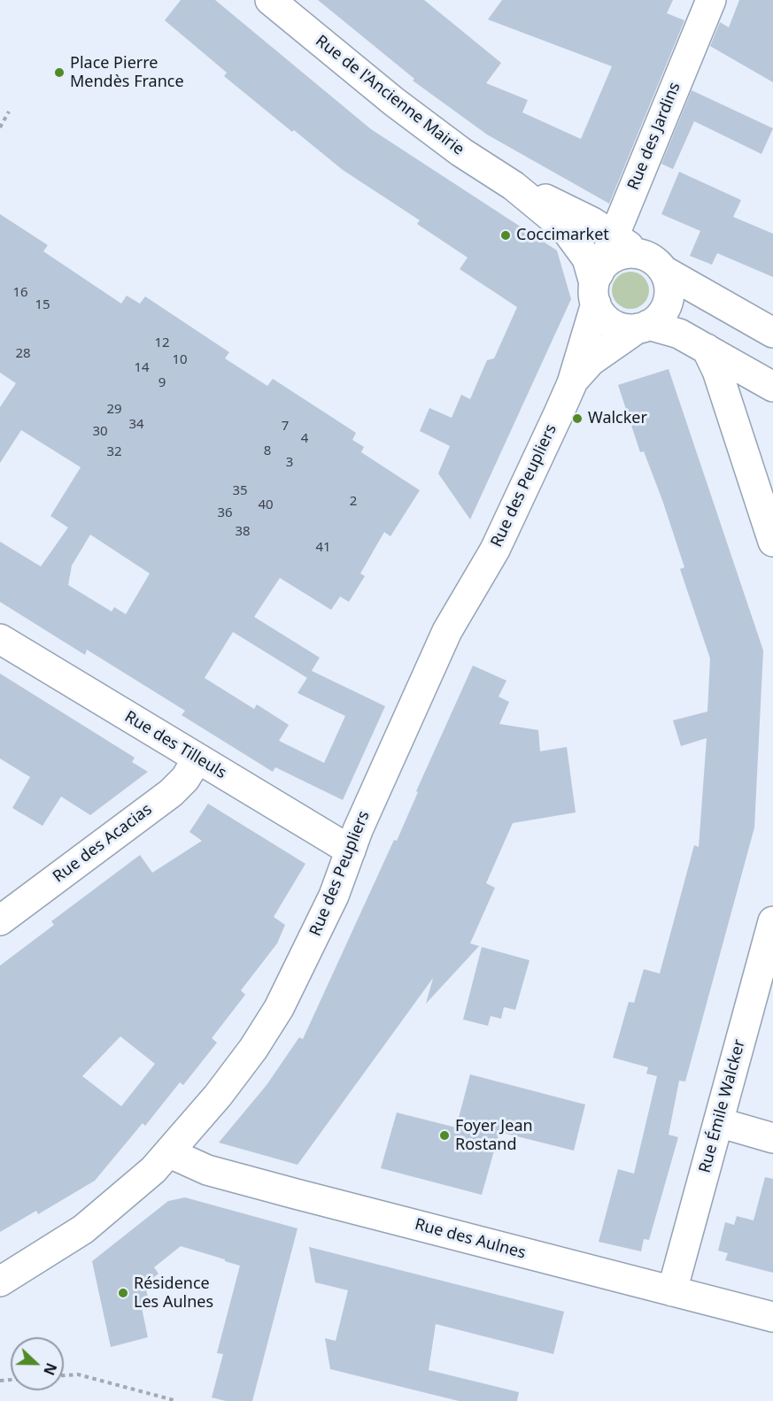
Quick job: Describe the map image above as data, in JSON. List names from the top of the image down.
{
  "streets": {
    "street": [
      "Rue de l'Ancienne Mairie",
      "Rue des Jardins",
      "Rue des Peupliers",
      "Rue des Tilleuls",
      "Rue des Acacias",
      "Rue Émile Walcker",
      "Rue des Aulnes"
    ]
  },
  "crossings": [
    ["Rue de l'Ancienne Mairie", "Rue des Jardins"],
    ["Rue de l'Ancienne Mairie", "Rue des Peupliers"],
    ["Rue des Jardins", "Rue des Peupliers"],
    ["Rue des Peupliers", "Rue des Tilleuls"],
    ["Rue des Peupliers", "Rue des Aulnes"],
    ["Rue des Tilleuls", "Rue des Acacias"],
    ["Rue Émile Walcker", "Rue des Aulnes"]
  ],
  "places": [
    "Place Pierre Mendès France",
    "Coccimarket",
    "Walcker",
    "Foyer Jean Rostand",
    "Résidence Les Aulnes"
  ],
  "house_numbers": [
    "16",
    "15",
    "12",
    "28",
    "10",
    "14",
    "9",
    "29",
    "34",
    "7",
    "30",
    "4",
    "8",
    "32",
    "3",
    "35",
    "2",
    "40",
    "36",
    "38",
    "41"
  ],
  "north": "right"
}
